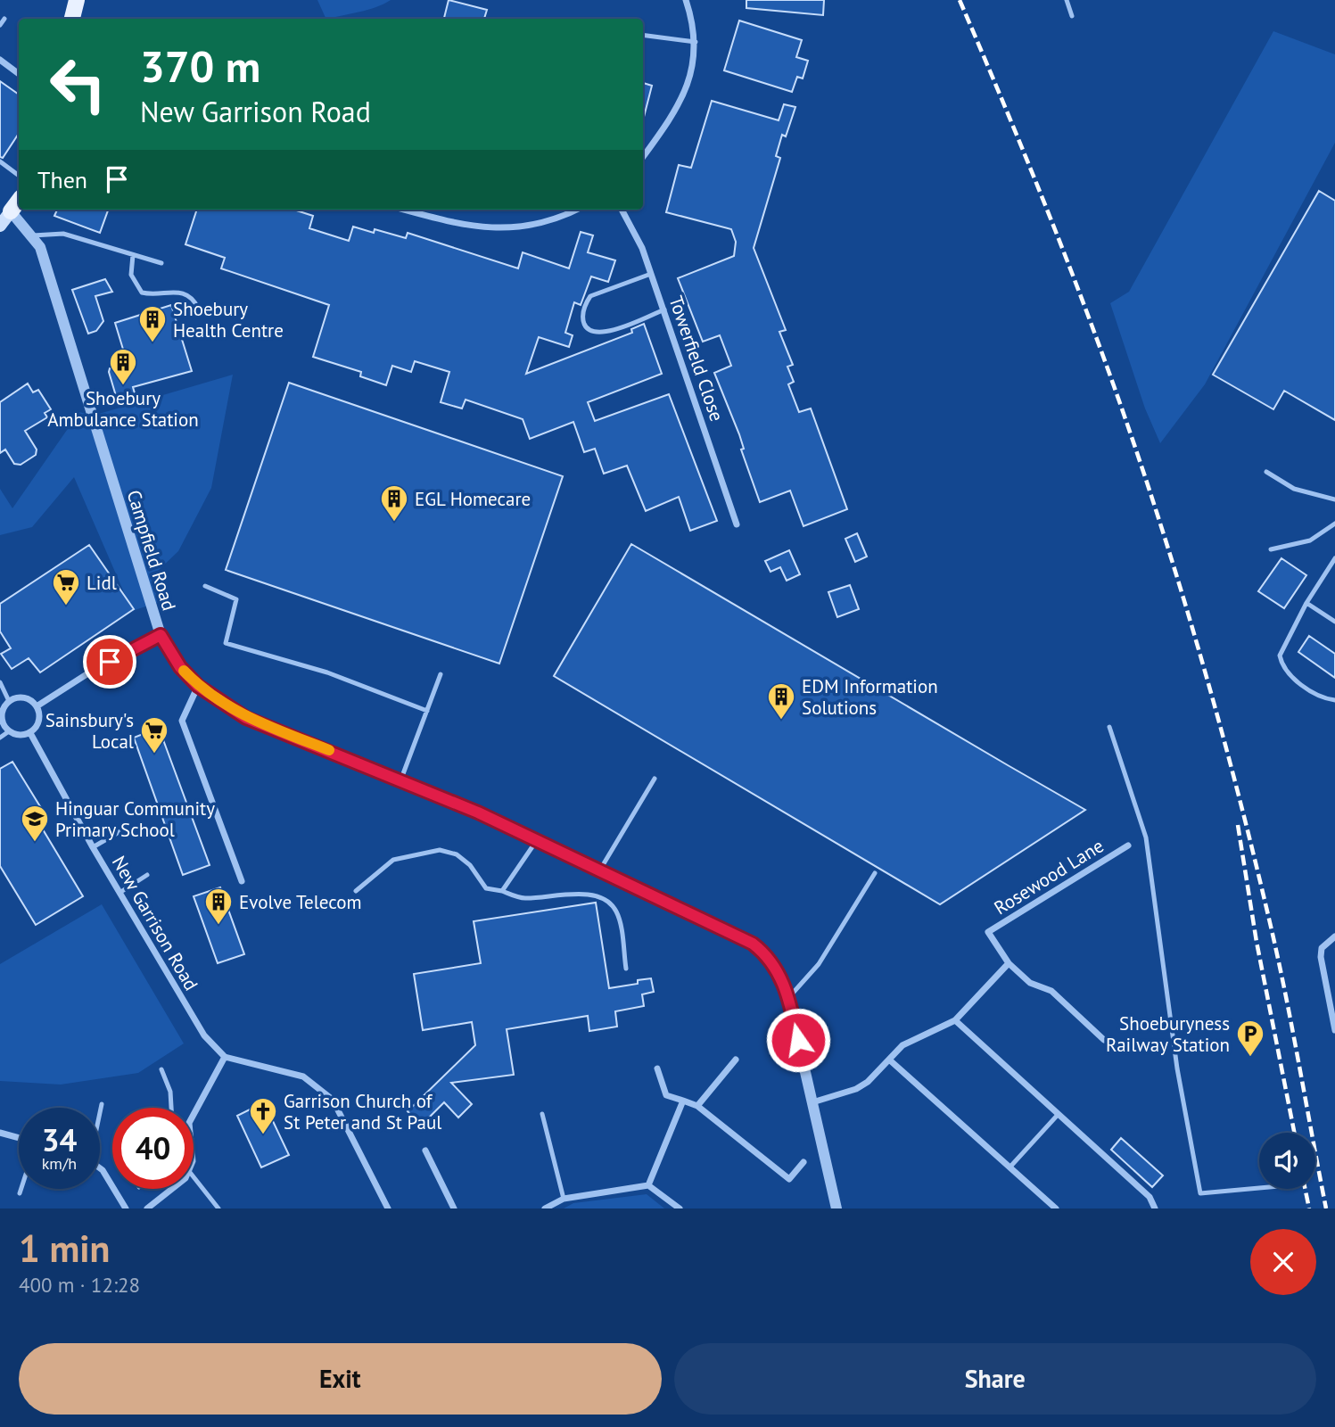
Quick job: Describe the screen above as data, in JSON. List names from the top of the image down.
{
  "streets": {
    "street": [
      "Towerfield Close",
      "Campfield Road",
      "Rosewood Lane",
      "New Garrison Road"
    ]
  },
  "places": {
    "building": [
      "Shoebury Health Centre",
      "Shoebury Ambulance Station",
      "EGL Homecare",
      "EDM Information Solutions",
      "Evolve Telecom"
    ],
    "supermarket": ["Lidl", "Sainsbury's Local"],
    "school or university": ["Hinguar Community Primary School"],
    "parking": ["Shoeburyness Railway Station"],
    "church": ["Garrison Church of St Peter and St Paul"]
  },
  "page": {
    "turn": ["370 m", "New Garrison Road"],
    "then": "Then",
    "speed": "34 km/h",
    "limit": "40",
    "heading": ["1 min", "400 m · 12:28"],
    "buttons": ["Exit", "Share"]
  }
}
